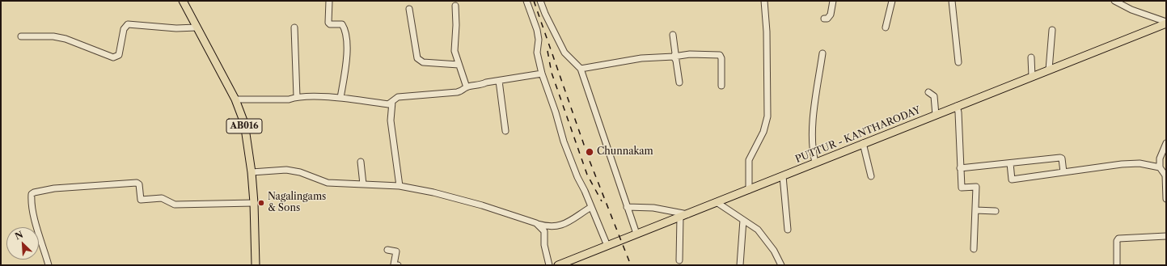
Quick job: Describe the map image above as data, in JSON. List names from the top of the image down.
{
  "streets": {
    "main road": ["AB016", "PUTTUR - KANTHARODAY"]
  },
  "places": ["Chunnakam", "Nagalingams & Sons"],
  "north": "top left"
}
